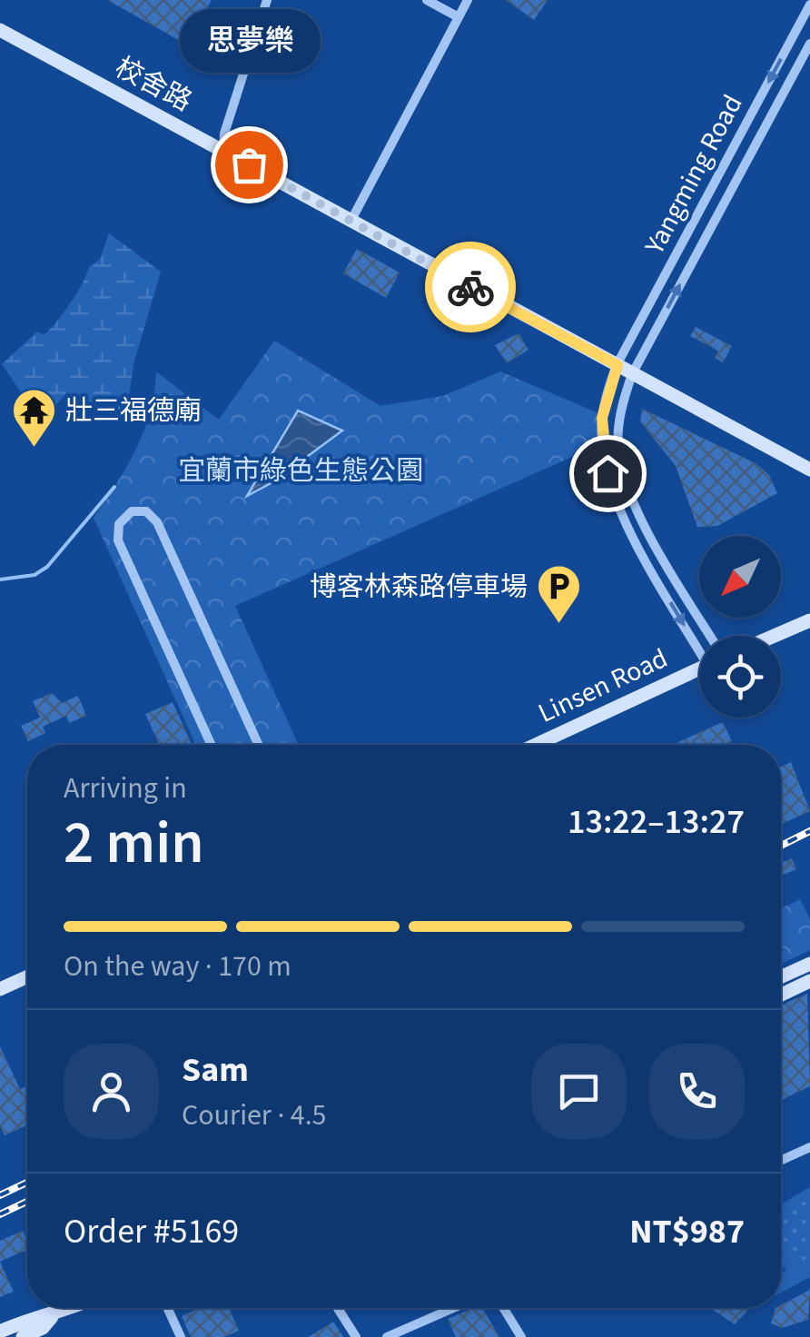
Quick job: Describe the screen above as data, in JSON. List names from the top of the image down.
{
  "streets": {
    "street": ["校舍路", "Yangming Road", "Linsen Road"]
  },
  "crossings": [
    ["校舍路", "Yangming Road"]
  ],
  "parks": ["宜蘭市綠色生態公園"],
  "places": {
    "other": ["思夢樂"],
    "temple": ["壯三福德廟"],
    "parking": ["博客林森路停車場"]
  },
  "north": "bottom left",
  "page": {
    "bubble": "思夢樂",
    "heading": ["2 min", "Arriving in", "13:22–13:27"],
    "panel": [
      "Sam",
      "Courier · 4.5",
      "Order #5169",
      "NT$987"
    ],
    "bar": "On the way · 170 m"
  }
}
